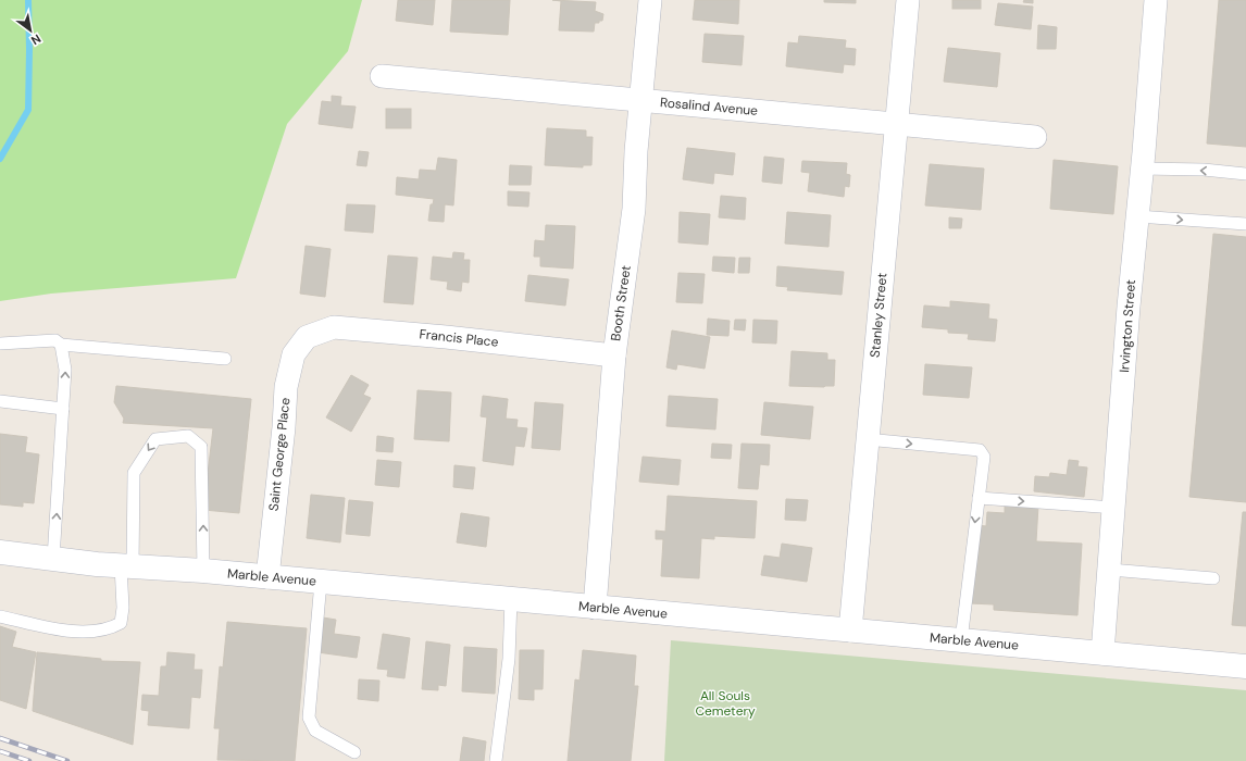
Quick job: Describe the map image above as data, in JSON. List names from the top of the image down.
{
  "streets": {
    "street": [
      "Rosalind Avenue",
      "Booth Street",
      "Stanley Street",
      "Irvington Street",
      "Francis Place",
      "Saint George Place",
      "Marble Avenue"
    ]
  },
  "crossings": [
    ["Rosalind Avenue", "Booth Street"],
    ["Rosalind Avenue", "Stanley Street"],
    ["Booth Street", "Francis Place"],
    ["Booth Street", "Marble Avenue"],
    ["Stanley Street", "Marble Avenue"],
    ["Irvington Street", "Marble Avenue"],
    ["Francis Place", "Saint George Place"],
    ["Saint George Place", "Marble Avenue"]
  ],
  "parks": ["All Souls Cemetery"],
  "north": "bottom right"
}
